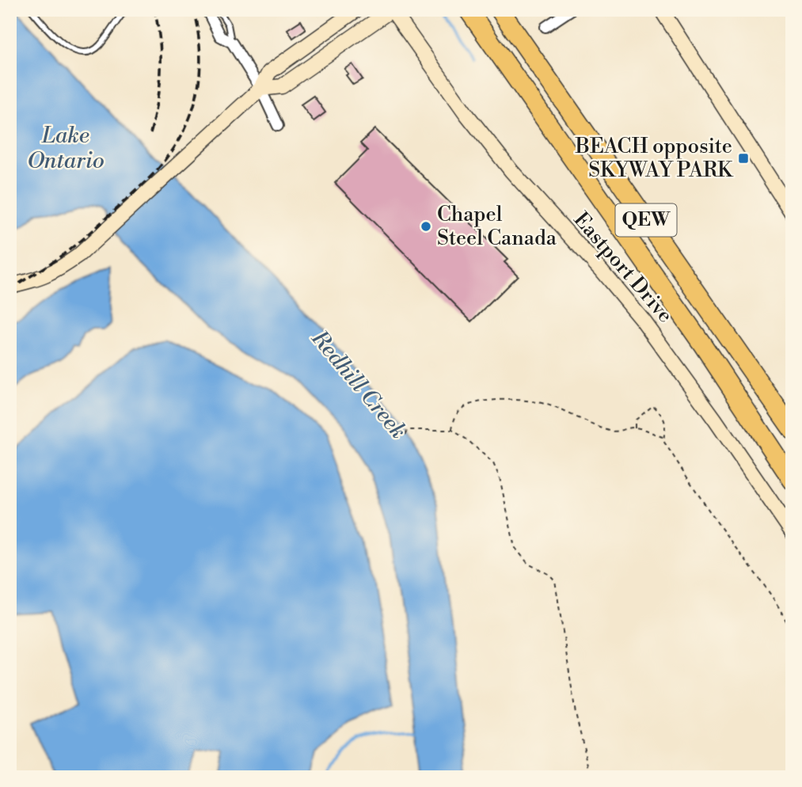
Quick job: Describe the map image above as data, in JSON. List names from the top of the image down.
{
  "streets": {
    "highway": ["QEW"],
    "street": ["Eastport Drive"]
  },
  "water": ["Lake Ontario", "Redhill Creek"],
  "places": {
    "transit": ["BEACH opposite SKYWAY PARK"],
    "other": ["Chapel Steel Canada"]
  }
}
